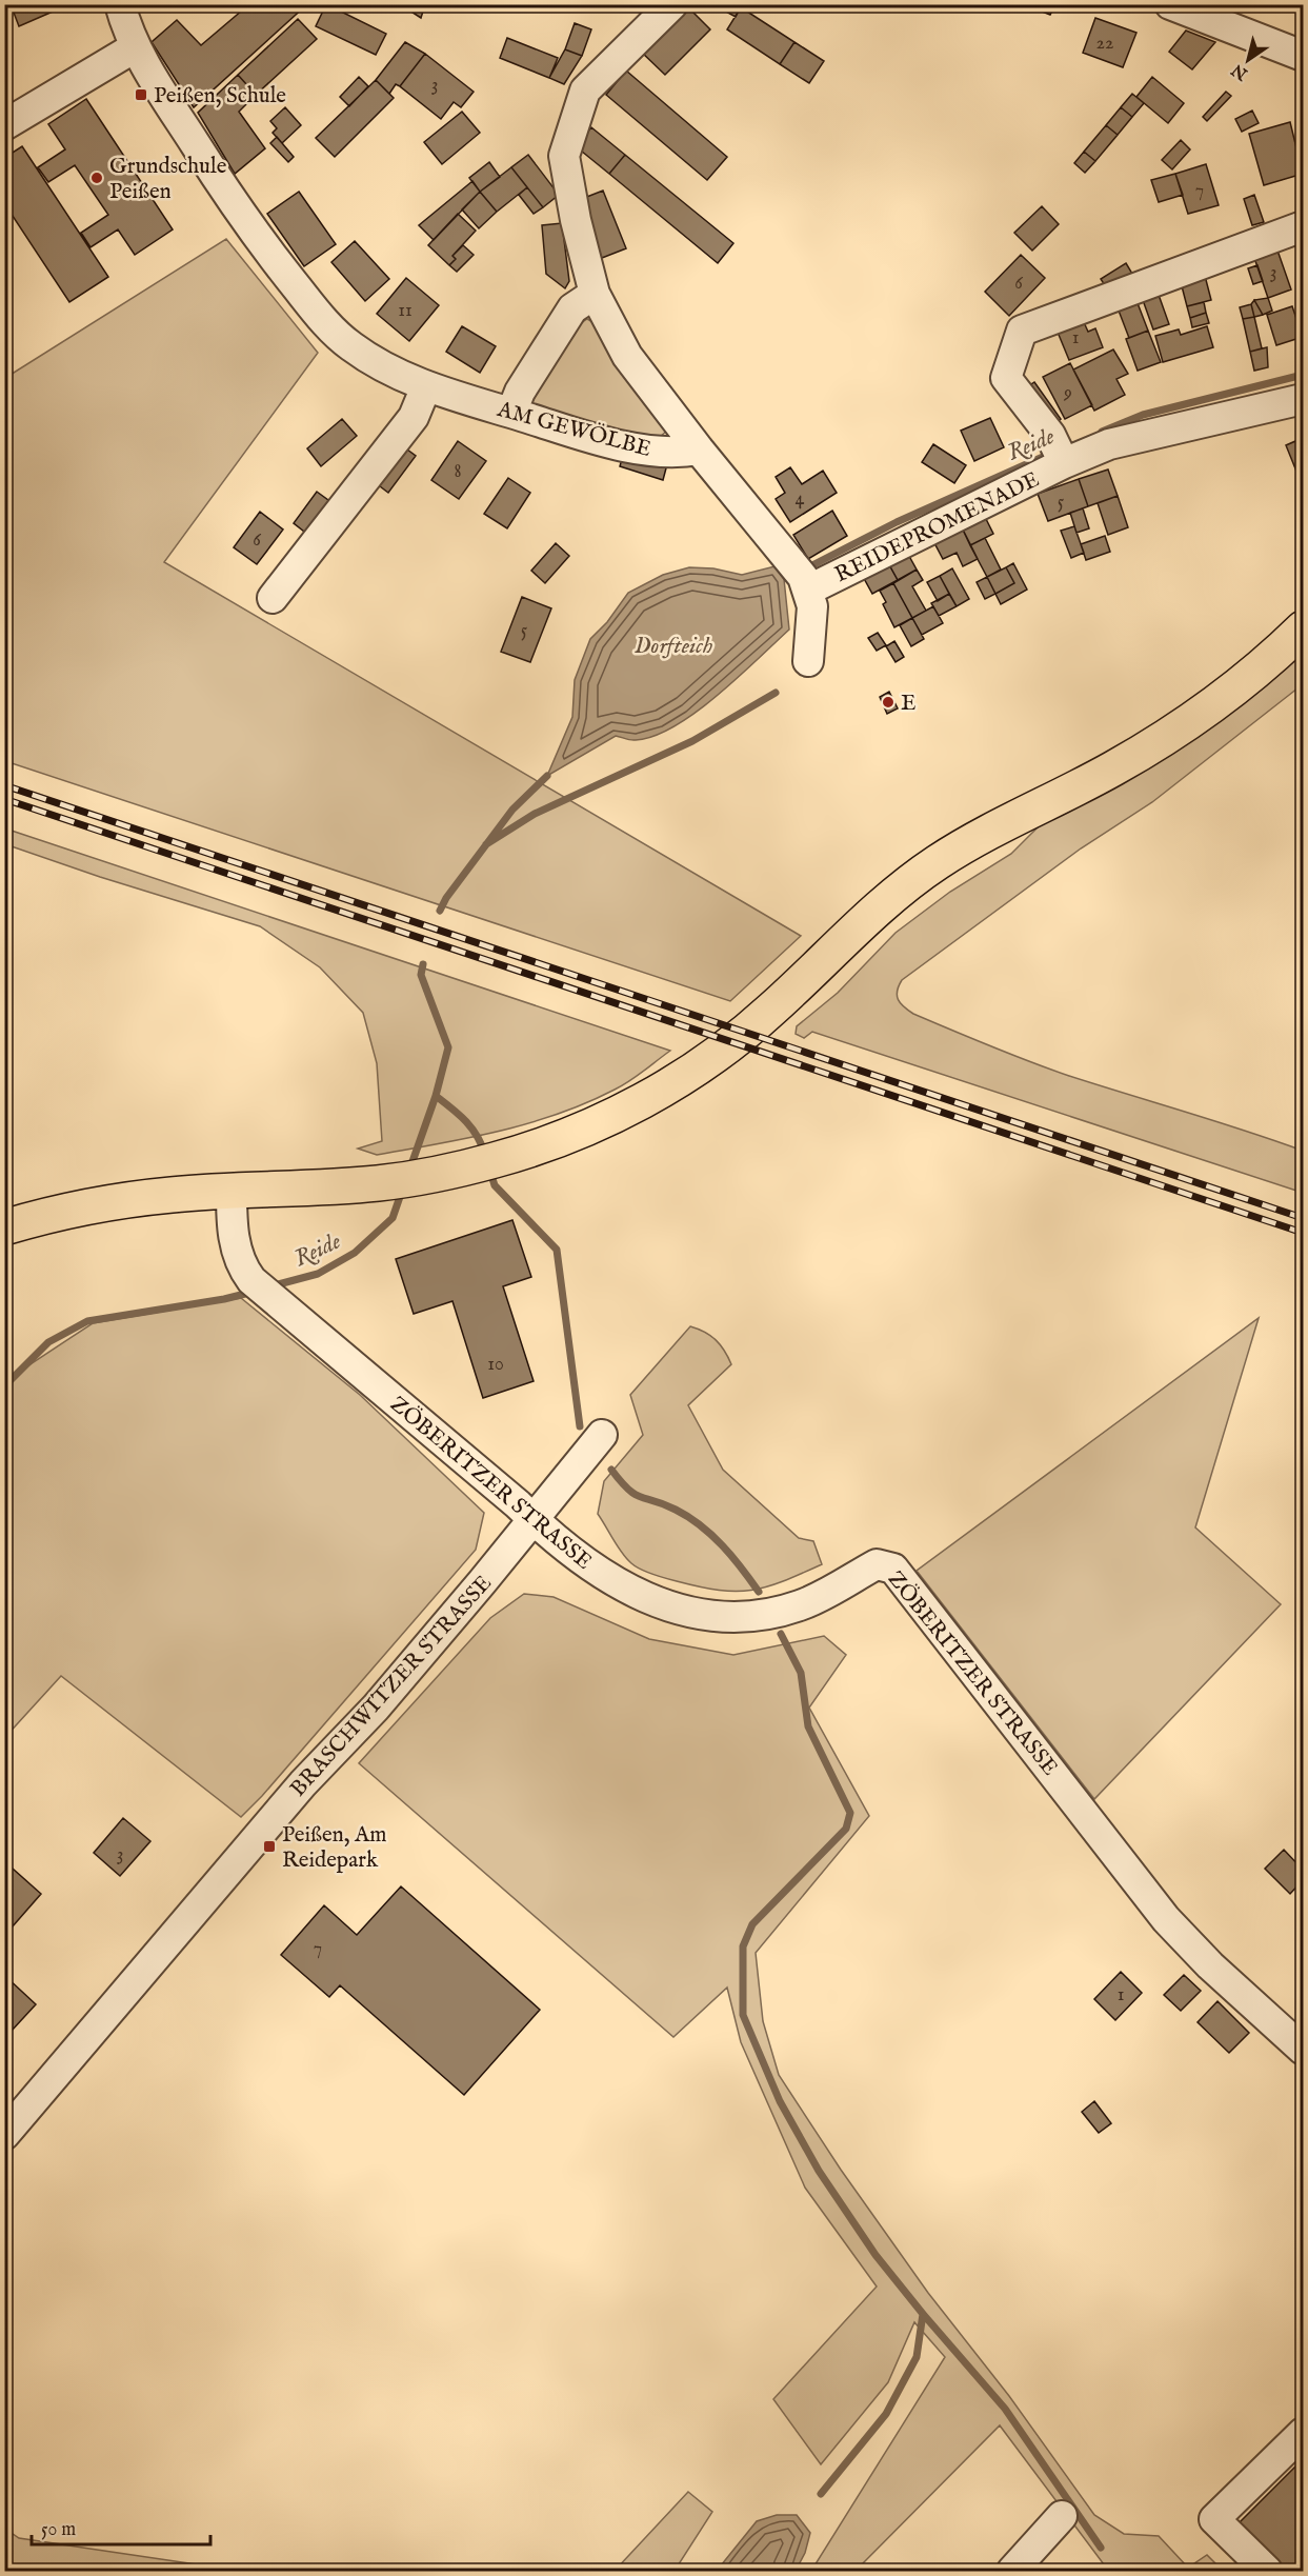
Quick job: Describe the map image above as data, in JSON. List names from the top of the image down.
{
  "streets": {
    "street": [
      "AM GEWÖLBE",
      "REIDEPROMENADE",
      "ZÖBERITZER STRASSE",
      "BRASCHWITZER STRASSE"
    ]
  },
  "crossings": [
    ["ZÖBERITZER STRASSE", "BRASCHWITZER STRASSE"]
  ],
  "water": ["Reide", "Dorfteich"],
  "places": {
    "transit": ["Peißen, Schule", "Peißen, Am Reidepark"],
    "other": ["Grundschule Peißen", "E"]
  },
  "house_numbers": [
    "22",
    "3",
    "7",
    "3",
    "6",
    "11",
    "1",
    "9",
    "8",
    "4",
    "5",
    "6",
    "5",
    "10",
    "3",
    "7",
    "1"
  ],
  "scale_bar": "50 m",
  "north": "bottom left"
}
